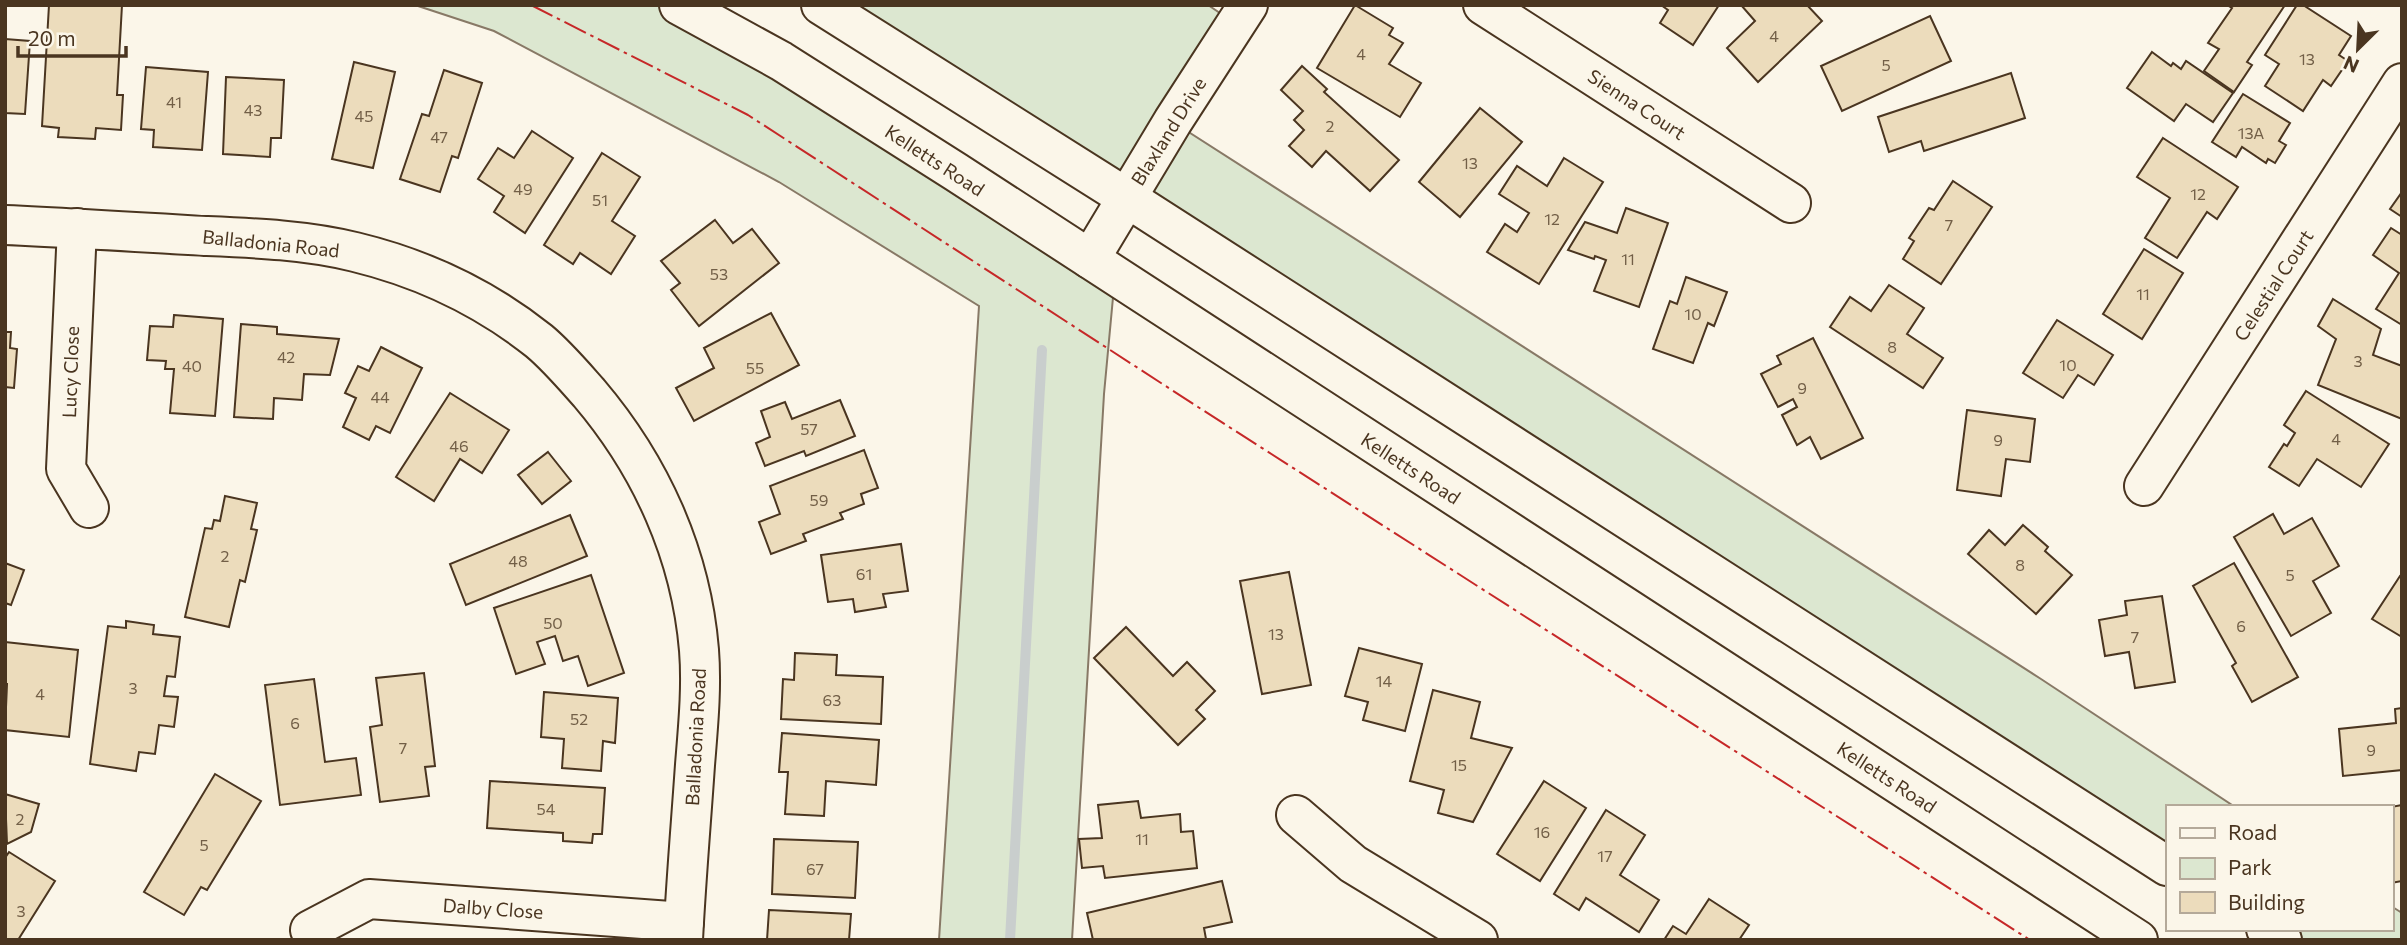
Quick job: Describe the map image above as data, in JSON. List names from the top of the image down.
{
  "streets": {
    "main road": [
      "Sienna Court",
      "Blaxland Drive",
      "Kelletts Road",
      "Balladonia Road",
      "Celestial Court",
      "Lucy Close",
      "Dalby Close"
    ]
  },
  "crossings": [
    ["Blaxland Drive", "Kelletts Road"],
    ["Balladonia Road", "Lucy Close"],
    ["Balladonia Road", "Dalby Close"]
  ],
  "house_numbers": [
    "4",
    "4",
    "13",
    "5",
    "41",
    "43",
    "45",
    "2",
    "13A",
    "47",
    "13",
    "49",
    "12",
    "51",
    "12",
    "7",
    "11",
    "53",
    "11",
    "10",
    "8",
    "42",
    "3",
    "10",
    "40",
    "55",
    "9",
    "44",
    "57",
    "4",
    "9",
    "46",
    "59",
    "2",
    "48",
    "8",
    "61",
    "5",
    "50",
    "6",
    "13",
    "7",
    "14",
    "3",
    "4",
    "63",
    "52",
    "6",
    "7",
    "9",
    "15",
    "54",
    "2",
    "16",
    "11",
    "5",
    "17",
    "67",
    "3"
  ],
  "legend": ["Road", "Park", "Building"],
  "scale_bar": "20 m",
  "north": "bottom left"
}
